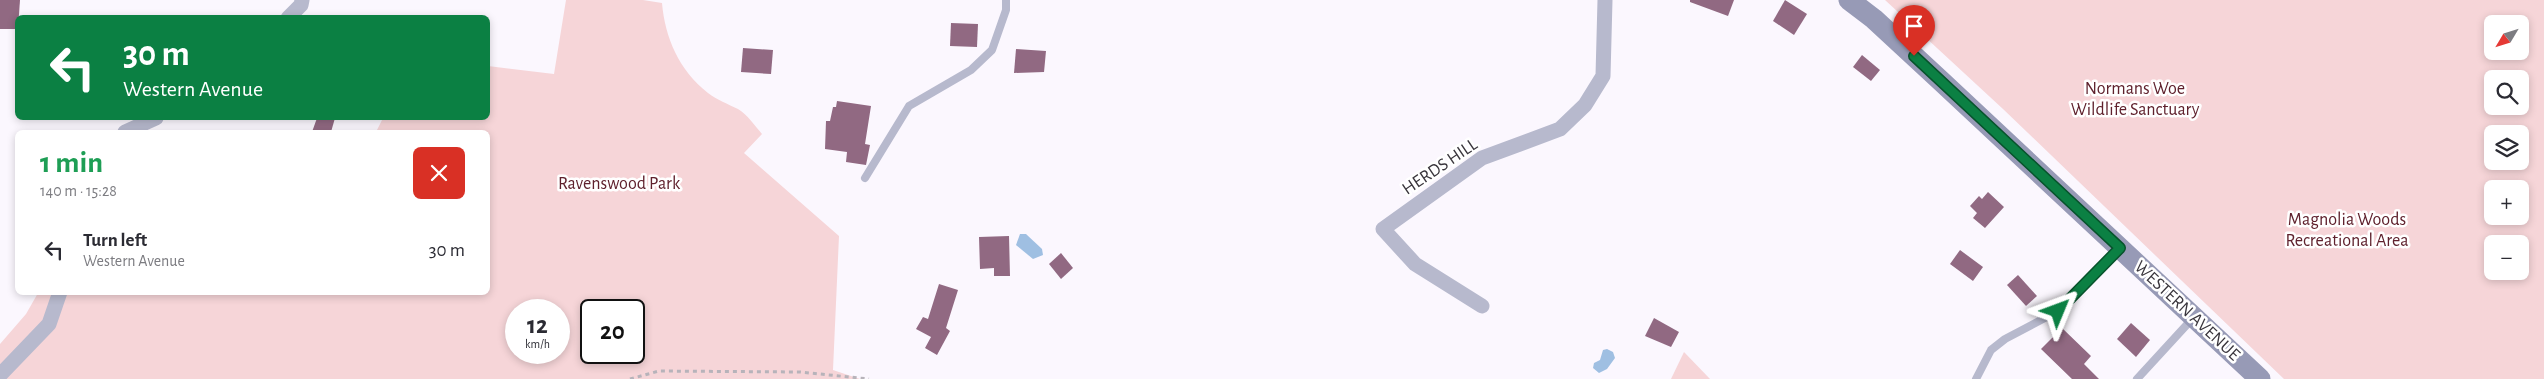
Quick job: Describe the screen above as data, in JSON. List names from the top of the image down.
{
  "streets": {
    "main road": ["WESTERN AVENUE"],
    "street": ["HERDS HILL"]
  },
  "parks": ["Normans Woe Wildlife Sanctuary", "Ravenswood Park", "Magnolia Woods Recreational Area"],
  "north": "bottom left",
  "page": {
    "map_buttons": ["+", "−"],
    "turn": ["30 m", "Western Avenue"],
    "heading": ["1 min", "140 m · 15:28"],
    "list": [
      {
        "name": "Turn left",
        "note": "Western Avenue",
        "value": "30 m"
      }
    ],
    "speed": "12 km/h",
    "limit": "20"
  }
}
